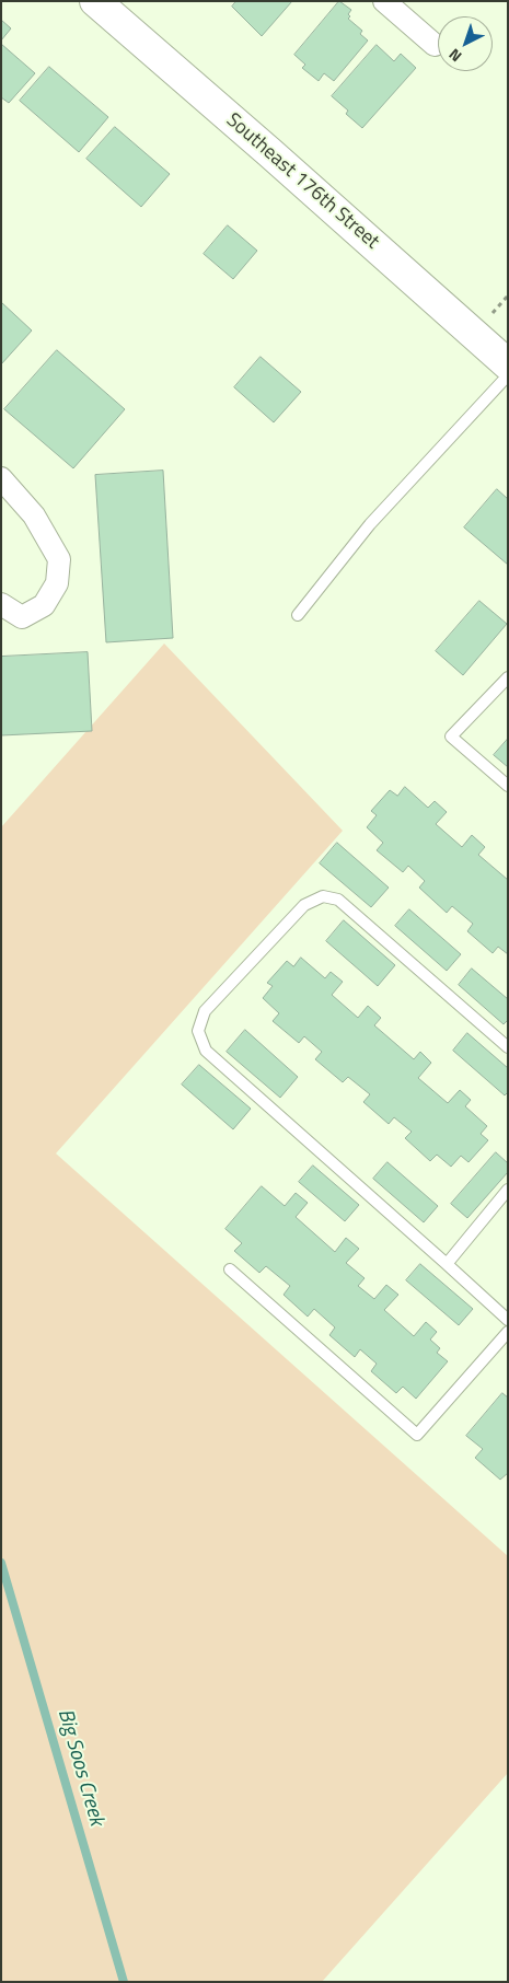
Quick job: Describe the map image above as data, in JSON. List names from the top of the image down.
{
  "streets": {
    "main road": ["Southeast 176th Street"]
  },
  "water": ["Big Soos Creek"],
  "north": "bottom left"
}
